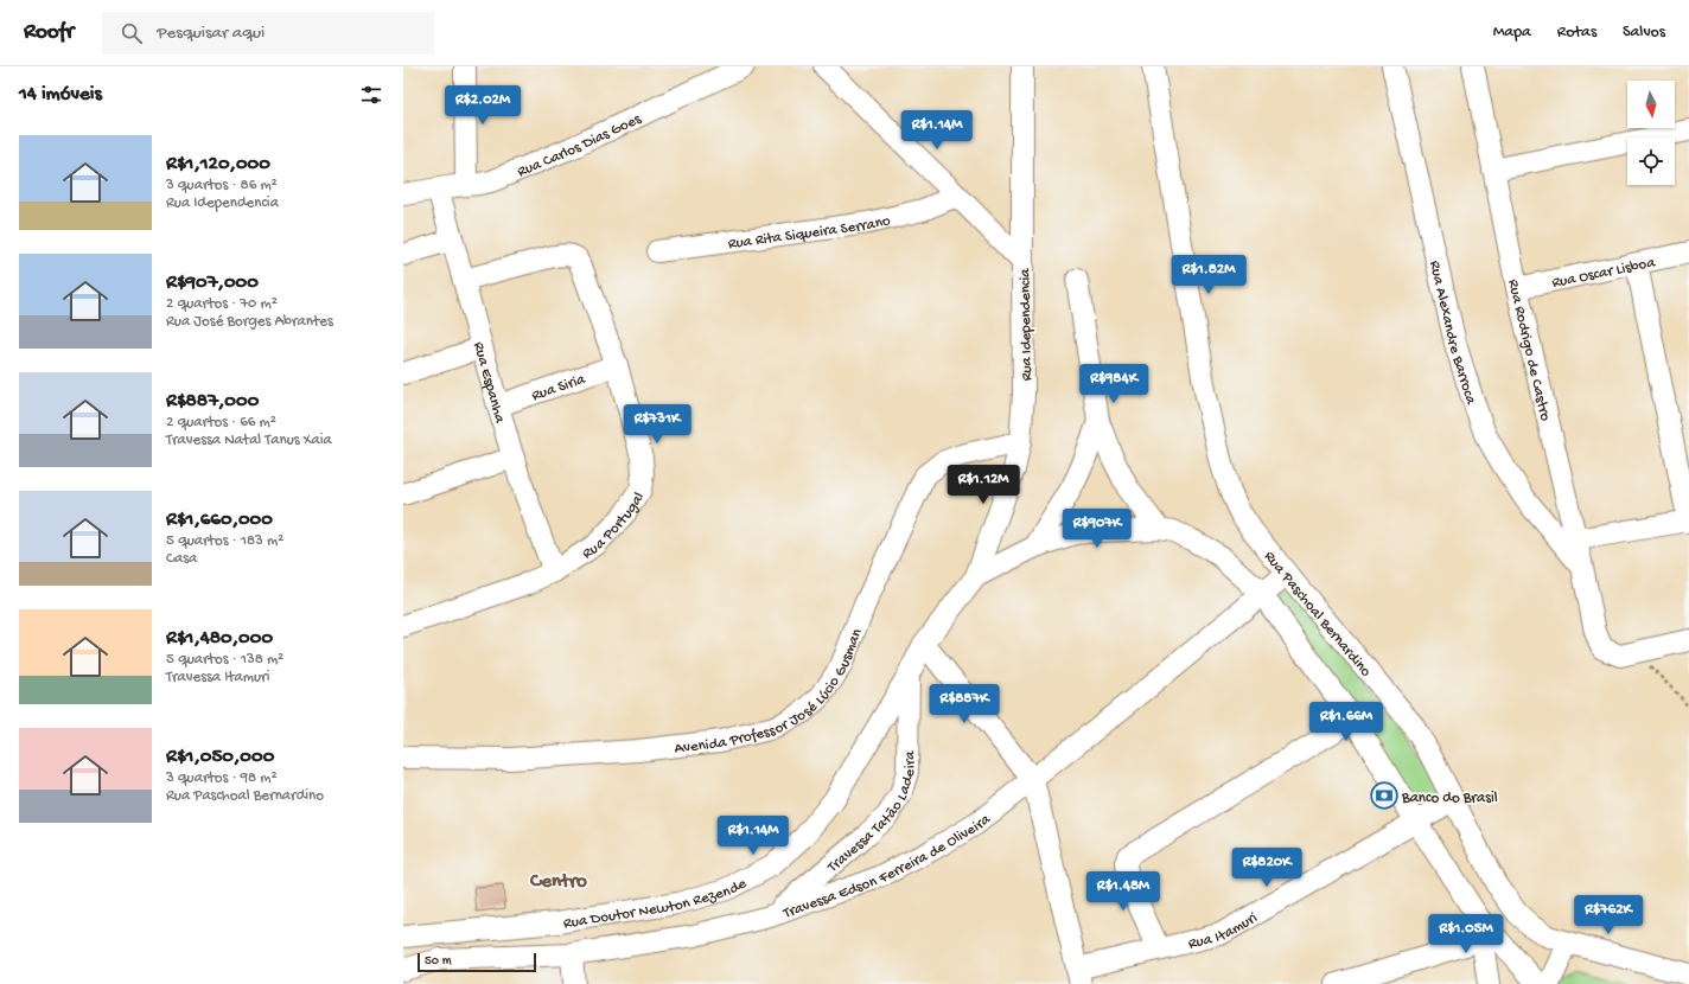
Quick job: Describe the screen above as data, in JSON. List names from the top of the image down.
{
  "streets": {
    "street": [
      "Rua Carlos Dias Goes",
      "Rua Rita Siqueira Serrano",
      "Rua Oscar Lisboa",
      "Rua Idependencia",
      "Rua Alexandre Barroca",
      "Rua Rodrigo de Castro",
      "Rua Espanha",
      "Rua Siria",
      "Rua Portugal",
      "Rua Paschoal Bernardino",
      "Avenida Professor José Lúcio Gusman",
      "Travessa Tatão Ladeira",
      "Travessa Edson Ferreira de Oliveira",
      "Rua Doutor Newton Rezende",
      "Rua Itamuri"
    ]
  },
  "crossings": [
    ["Rua Carlos Dias Goes", "Rua Espanha"],
    ["Rua Oscar Lisboa", "Rua Rodrigo de Castro"],
    ["Rua Idependencia", "Rua Paschoal Bernardino"],
    ["Rua Idependencia", "Avenida Professor José Lúcio Gusman"],
    ["Rua Idependencia", "Rua Doutor Newton Rezende"],
    ["Rua Alexandre Barroca", "Rua Rodrigo de Castro"],
    ["Rua Espanha", "Rua Siria"],
    ["Rua Espanha", "Rua Portugal"],
    ["Rua Siria", "Rua Portugal"],
    ["Rua Paschoal Bernardino", "Travessa Edson Ferreira de Oliveira"],
    ["Rua Paschoal Bernardino", "Rua Doutor Newton Rezende"],
    ["Rua Paschoal Bernardino", "Rua Itamuri"],
    ["Travessa Tatão Ladeira", "Travessa Edson Ferreira de Oliveira"],
    ["Travessa Tatão Ladeira", "Rua Doutor Newton Rezende"]
  ],
  "districts": ["Centro"],
  "places": {
    "bank": ["Banco do Brasil"]
  },
  "scale_bar": "50 m",
  "north": "bottom",
  "page": {
    "header": "Roofr",
    "search": "Pesquisar aqui",
    "nav": ["Mapa", "Rotas", "Salvos"],
    "heading": "14 imóveis",
    "price": [
      "R$2.02M",
      "R$1.14M",
      "R$1.82M",
      "R$984K",
      "R$731K",
      "R$1.12M",
      "R$907K",
      "R$887K",
      "R$1.66M",
      "R$1.14M",
      "R$820K",
      "R$1.48M",
      "R$762K",
      "R$1.05M"
    ],
    "list": [
      {
        "name": "R$1,120,000",
        "note": "3 quartos · 86 m² · Rua Idependencia"
      },
      {
        "name": "R$907,000",
        "note": "2 quartos · 70 m² · Rua José Borges Abrantes"
      },
      {
        "name": "R$887,000",
        "note": "2 quartos · 66 m² · Travessa Natal Tanus Xaia"
      },
      {
        "name": "R$1,660,000",
        "note": "5 quartos · 183 m² · Casa"
      },
      {
        "name": "R$1,480,000",
        "note": "5 quartos · 138 m² · Travessa Itamuri"
      },
      {
        "name": "R$1,050,000",
        "note": "3 quartos · 98 m² · Rua Paschoal Bernardino"
      }
    ],
    "scale": "50 m"
  }
}
